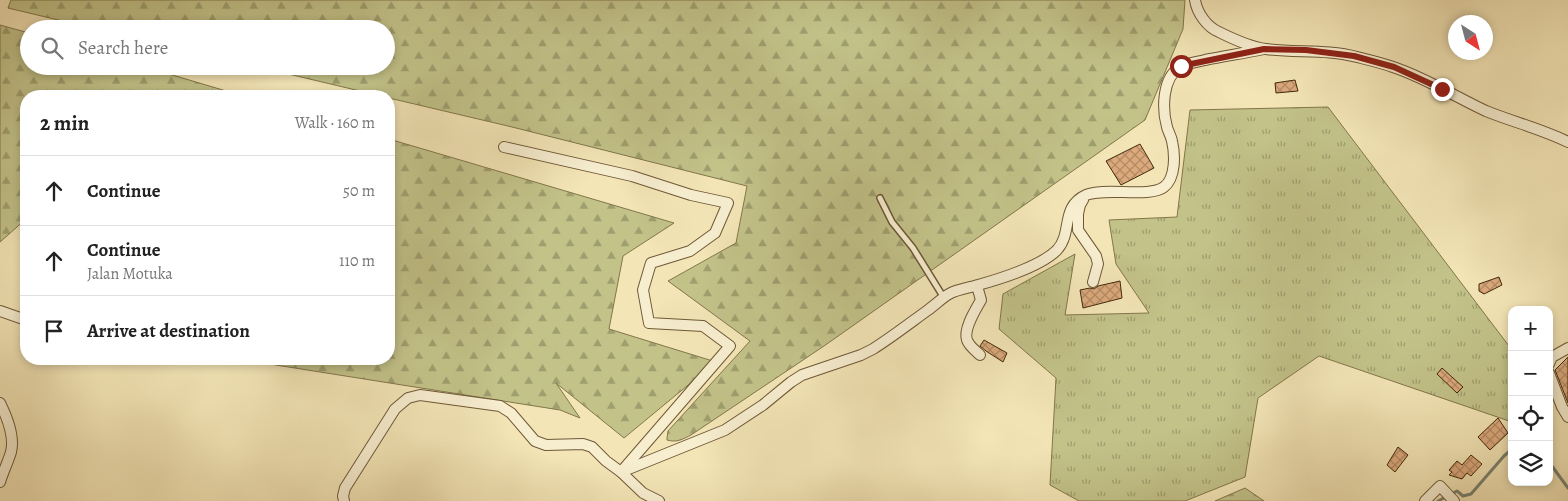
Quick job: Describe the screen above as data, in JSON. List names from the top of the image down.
{
  "north": "bottom right",
  "page": {
    "search": "Search here",
    "heading": ["2 min", "Walk · 160 m"],
    "list": [
      ["Continue", "50 m"],
      ["Continue", "Jalan Motuka", "110 m"],
      "Arrive at destination"
    ],
    "map_buttons": ["+", "−"]
  }
}
